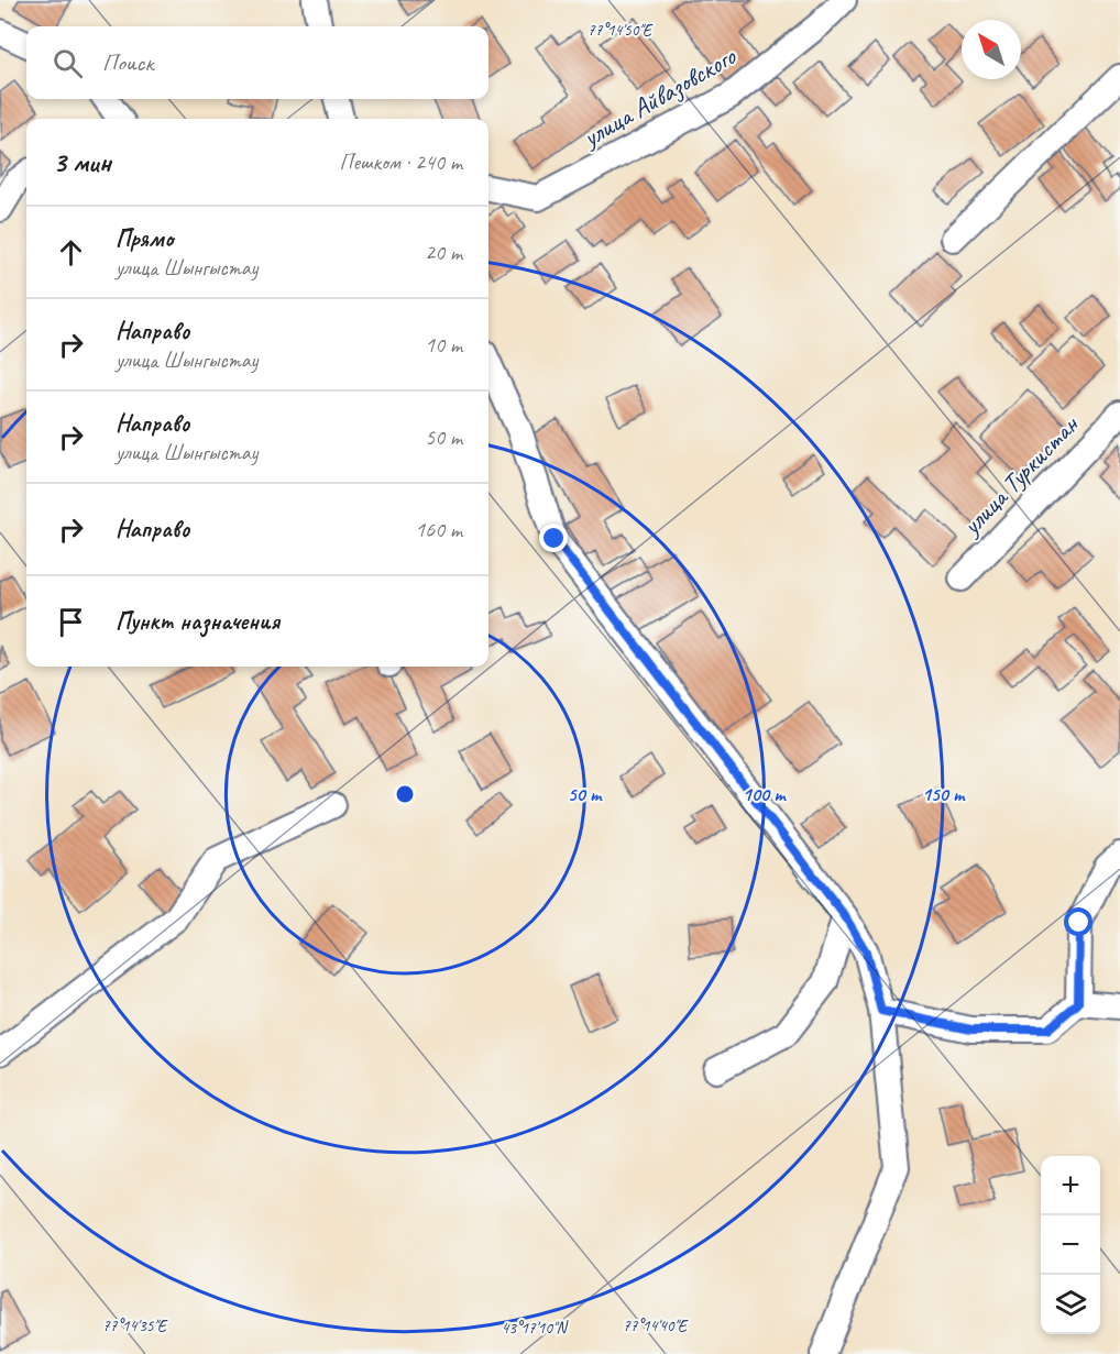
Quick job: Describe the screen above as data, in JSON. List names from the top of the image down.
{
  "streets": {
    "street": ["улица Айвазовского", "улица Туркистан"]
  },
  "north": "top left",
  "page": {
    "search": "Поиск",
    "heading": ["3 мин", "Пешком · 240 m"],
    "list": [
      ["Прямо", "улица Шынгыстау", "20 m"],
      ["Направо", "улица Шынгыстау", "10 m"],
      ["Направо", "улица Шынгыстау", "50 m"],
      ["Направо", "160 m"],
      "Пункт назначения"
    ],
    "map_buttons": ["+", "−"]
  },
  "coordinates": [
    "77°14'50\"E",
    "77°14'35\"E",
    "77°14'40\"E",
    "43°17'10\"N"
  ],
  "rings": ["50 m", "100 m", "150 m"]
}
